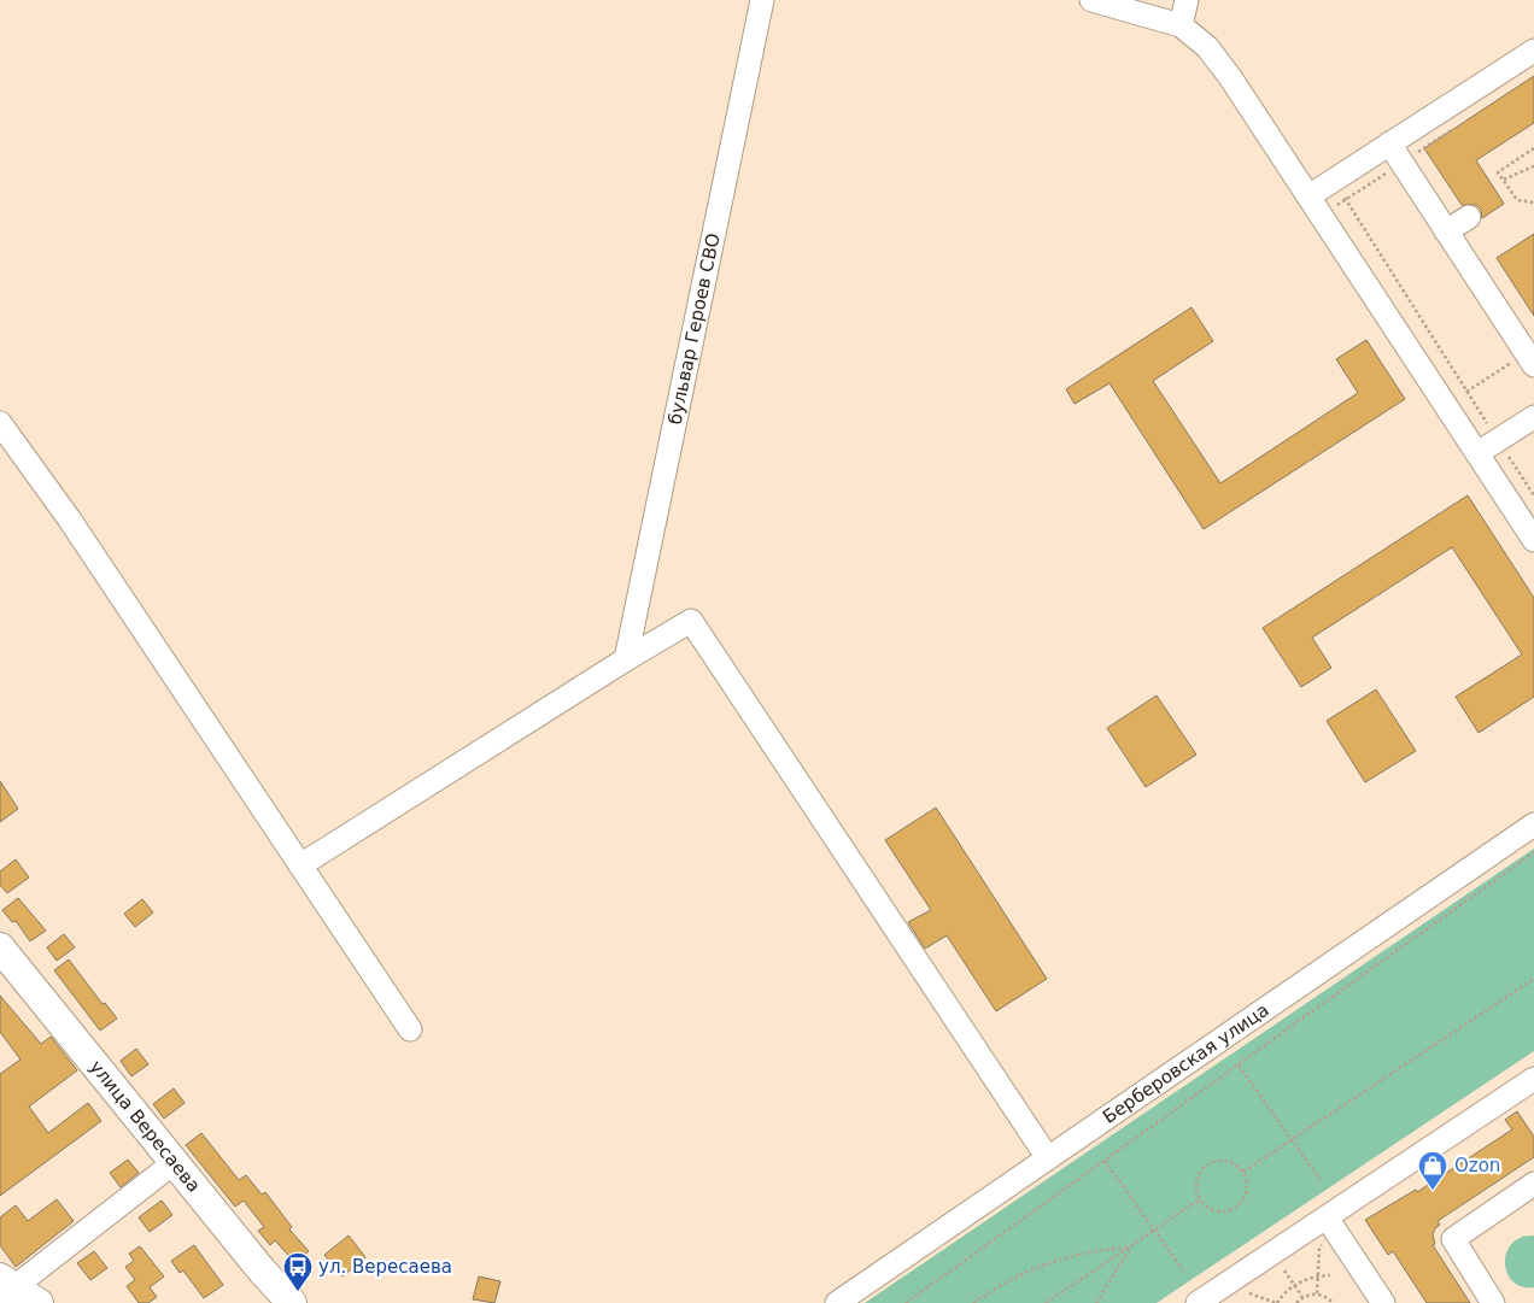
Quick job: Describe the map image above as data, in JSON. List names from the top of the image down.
{
  "streets": {
    "main road": ["улица Вересаева"],
    "street": ["бульвар Героев СВО", "Берберовская улица"]
  },
  "places": {
    "shop": ["Ozon"],
    "bus stop": ["ул. Вересаева"]
  }
}
